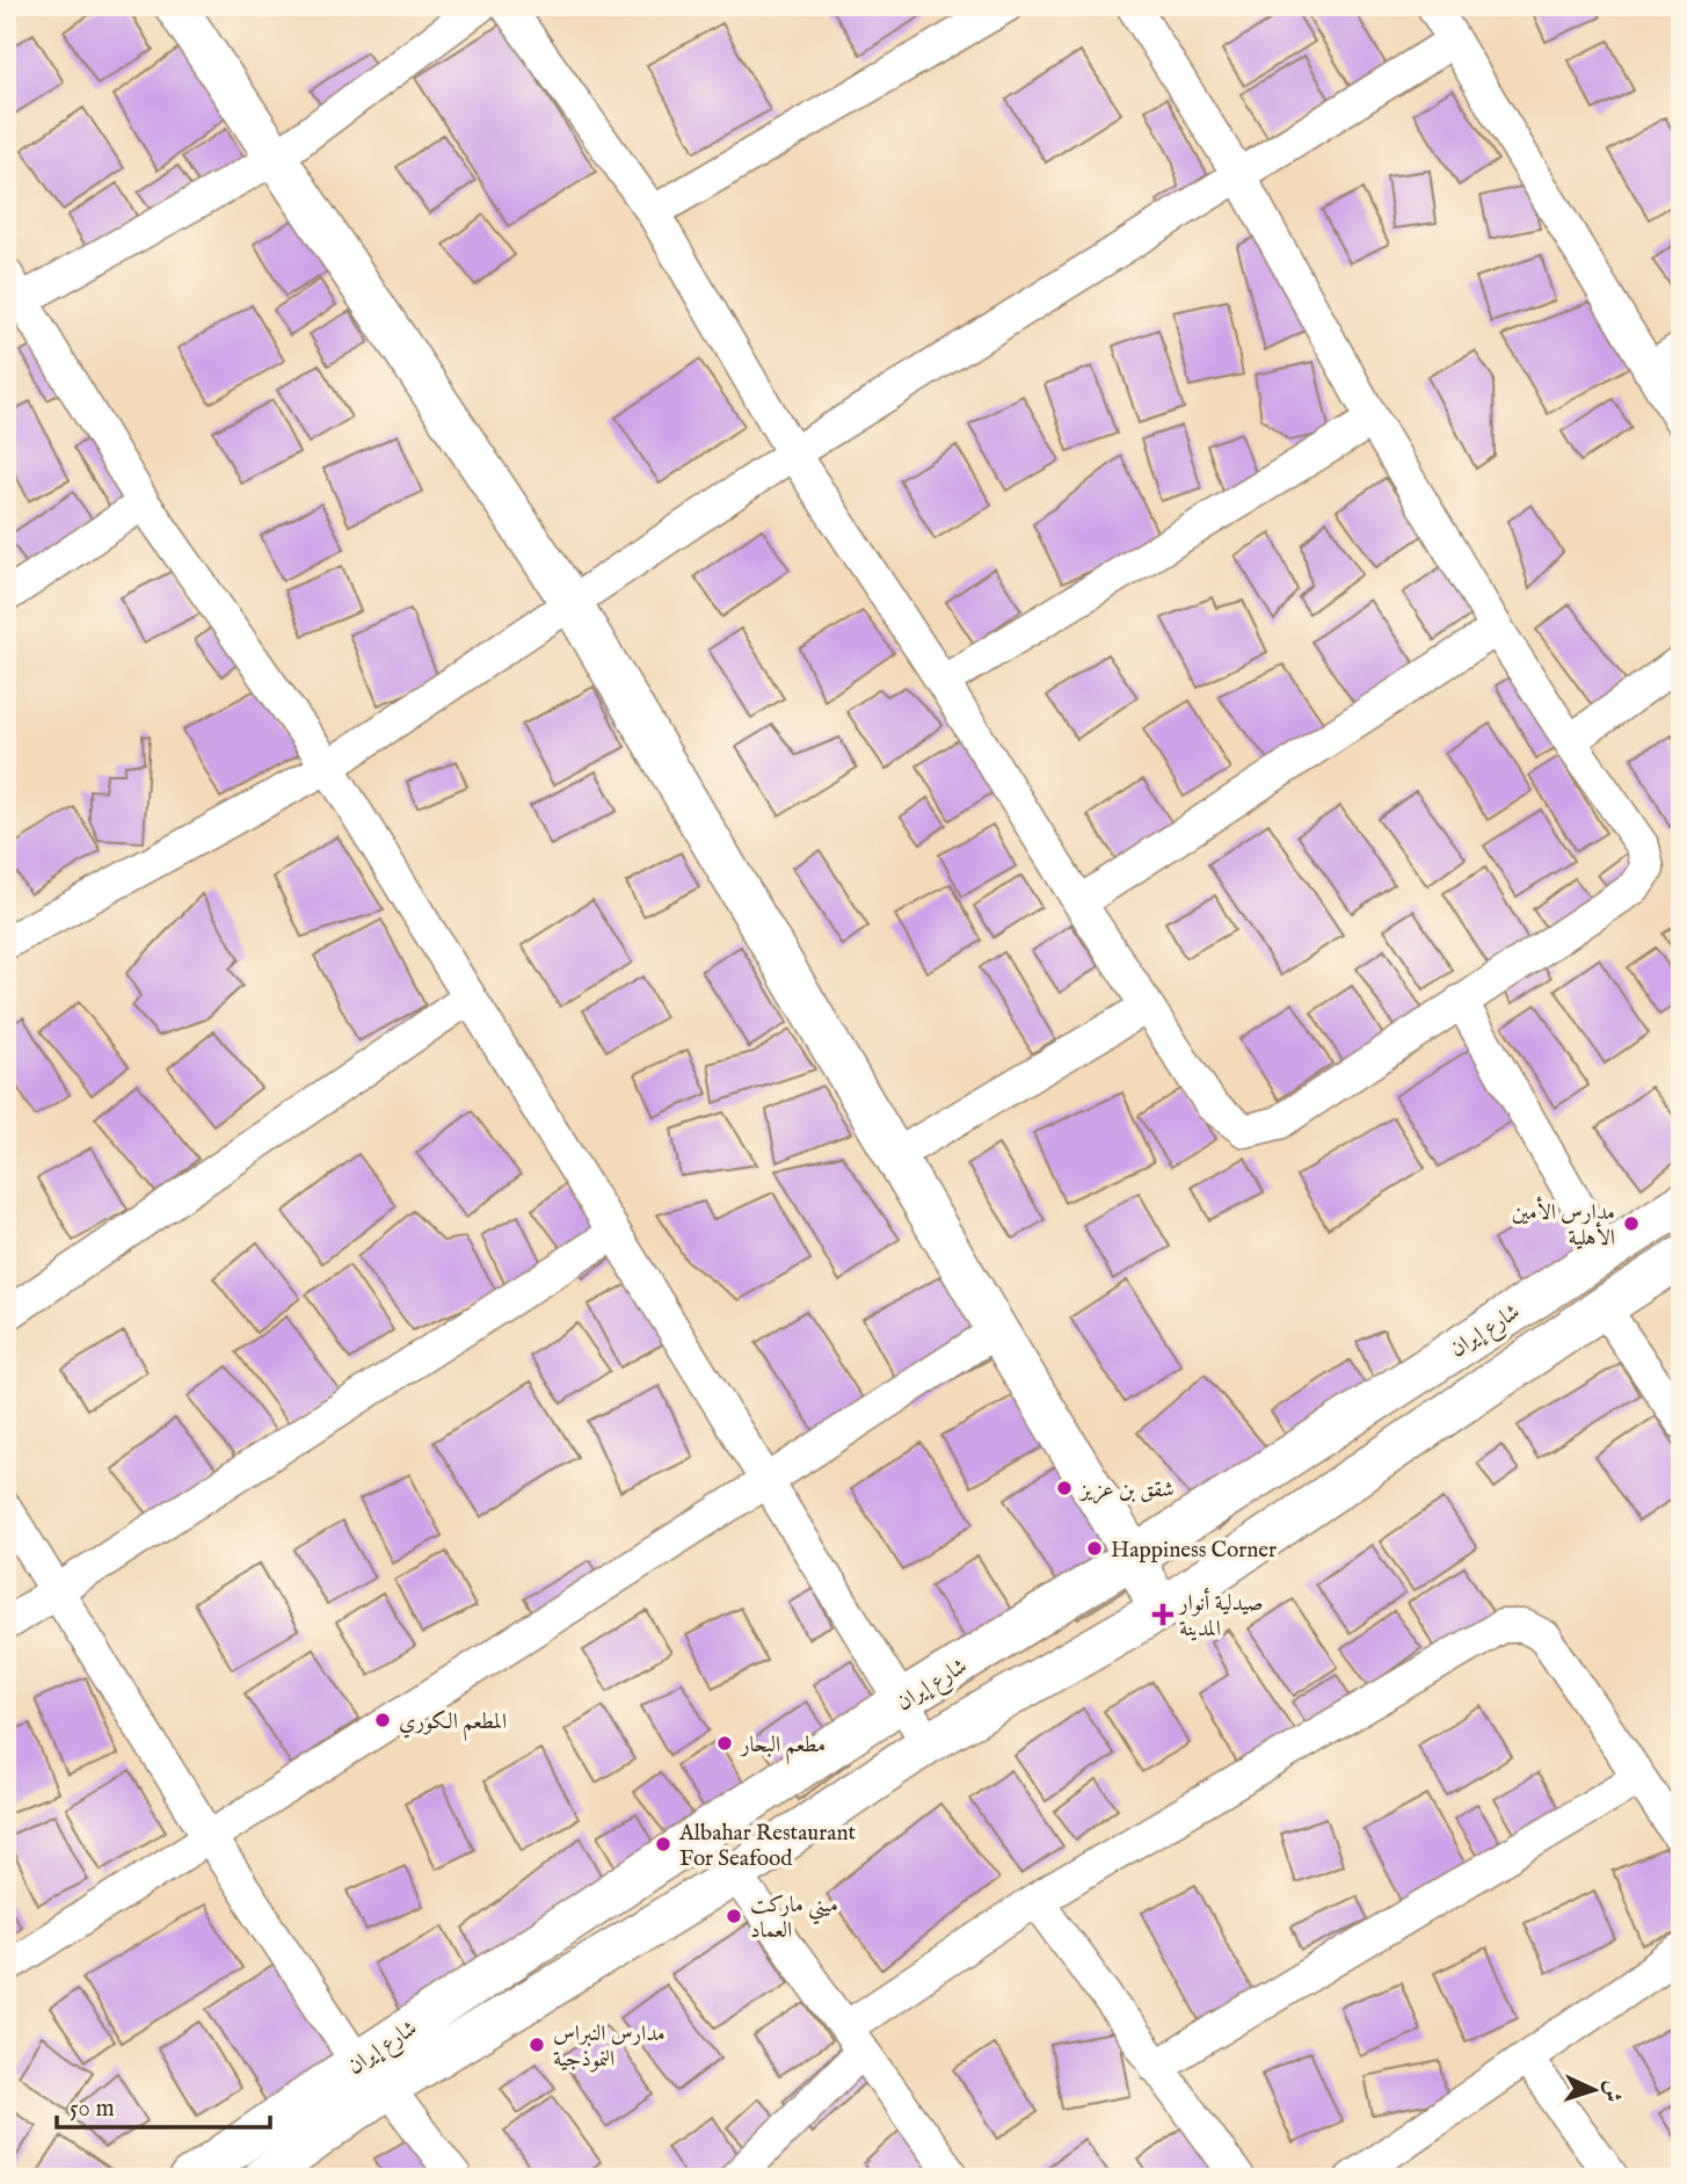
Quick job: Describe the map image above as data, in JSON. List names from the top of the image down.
{
  "streets": {
    "street": ["شارع إيران"]
  },
  "places": {
    "other": [
      "مدارس الأمين الأهلية",
      "شقق بن عزيز",
      "Happiness Corner",
      "المطعم الكوري",
      "مطعم البحار",
      "Albahar Restaurant For Seafood",
      "ميني ماركت العماد",
      "مدارس النبراس النموذجية"
    ],
    "health": ["صيدلية أنوار المدينة"]
  },
  "scale_bar": "50 m",
  "north": "right"
}
